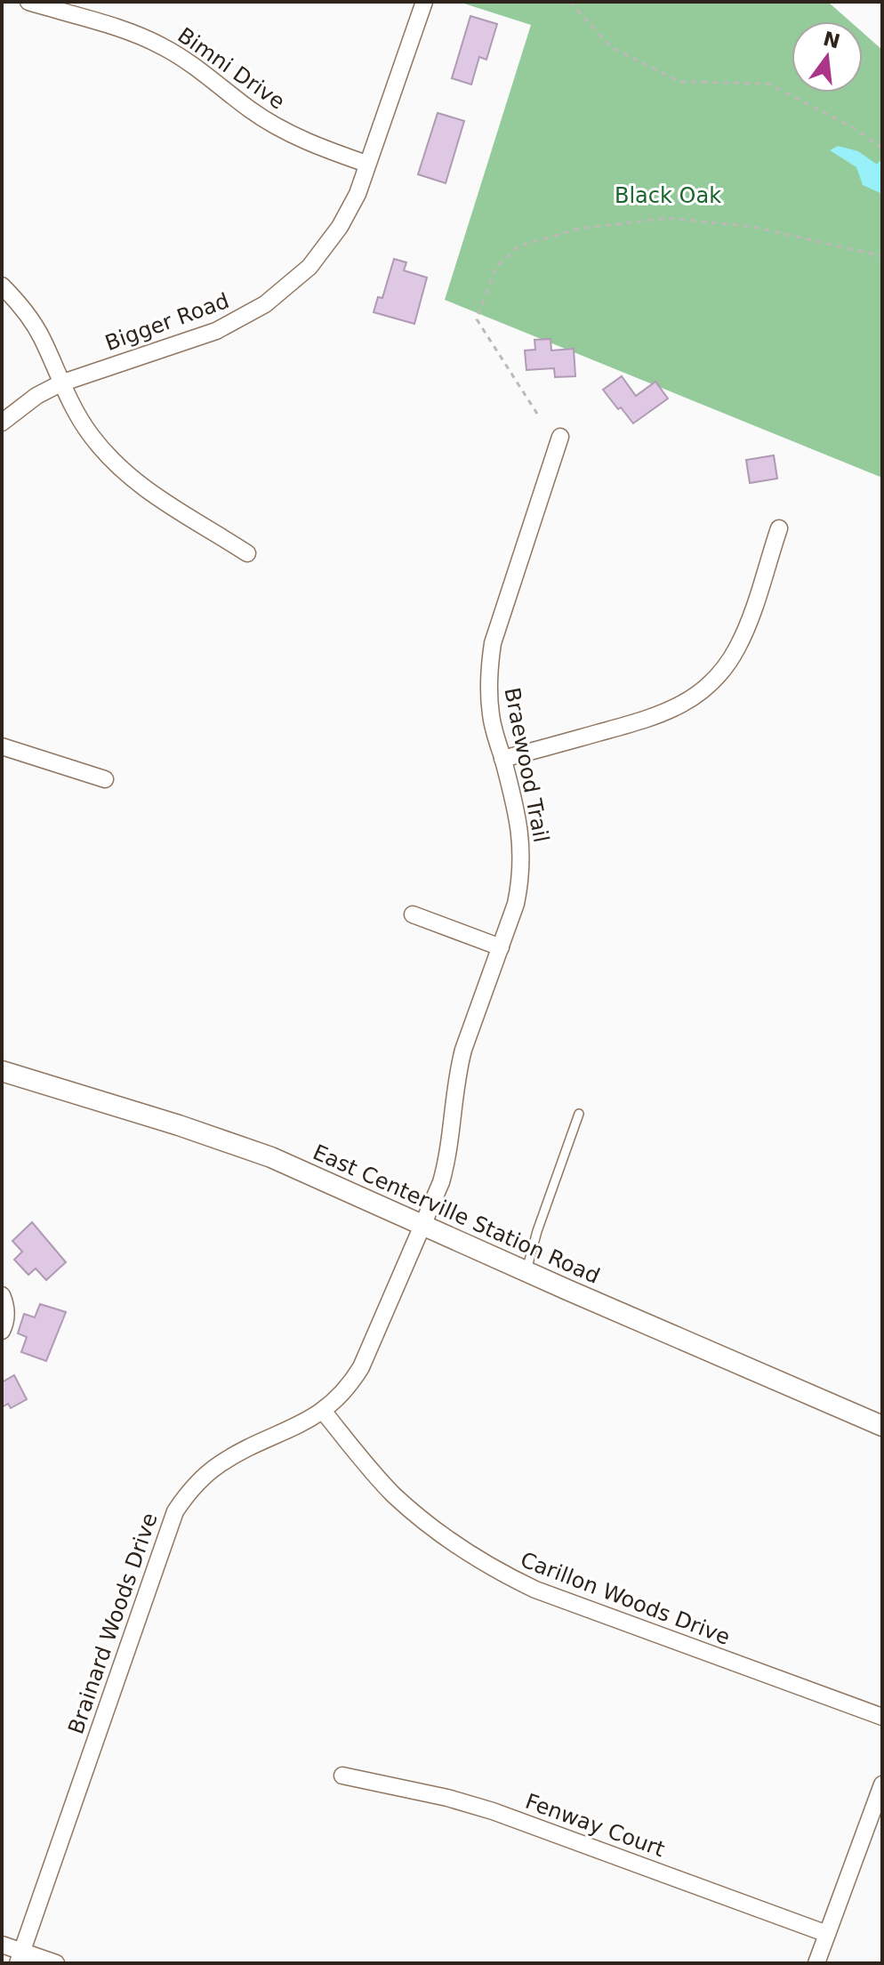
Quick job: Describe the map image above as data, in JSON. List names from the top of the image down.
{
  "streets": {
    "street": [
      "Bimni Drive",
      "Bigger Road",
      "Braewood Trail",
      "East Centerville Station Road",
      "Carillon Woods Drive",
      "Brainard Woods Drive",
      "Fenway Court"
    ]
  },
  "crossings": [
    ["Bimni Drive", "Bigger Road"],
    ["Braewood Trail", "East Centerville Station Road"],
    ["Braewood Trail", "Brainard Woods Drive"],
    ["East Centerville Station Road", "Brainard Woods Drive"],
    ["Carillon Woods Drive", "Brainard Woods Drive"]
  ],
  "parks": ["Black Oak"],
  "north": "top"
}
